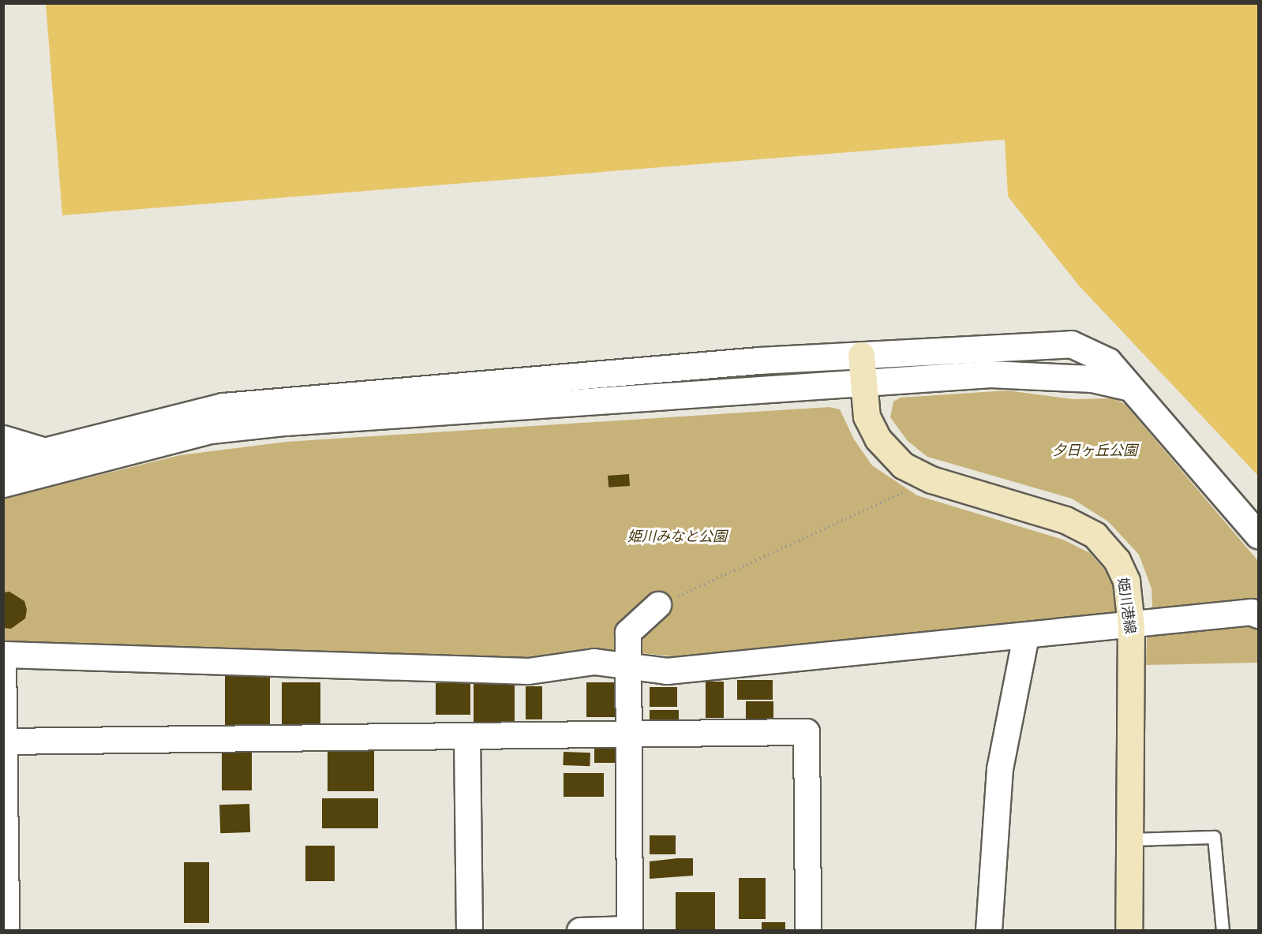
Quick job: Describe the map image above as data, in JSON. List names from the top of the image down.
{
  "streets": {
    "main road": ["姫川港線"]
  },
  "parks": ["夕日ヶ丘公園", "姫川みなと公園"]
}
